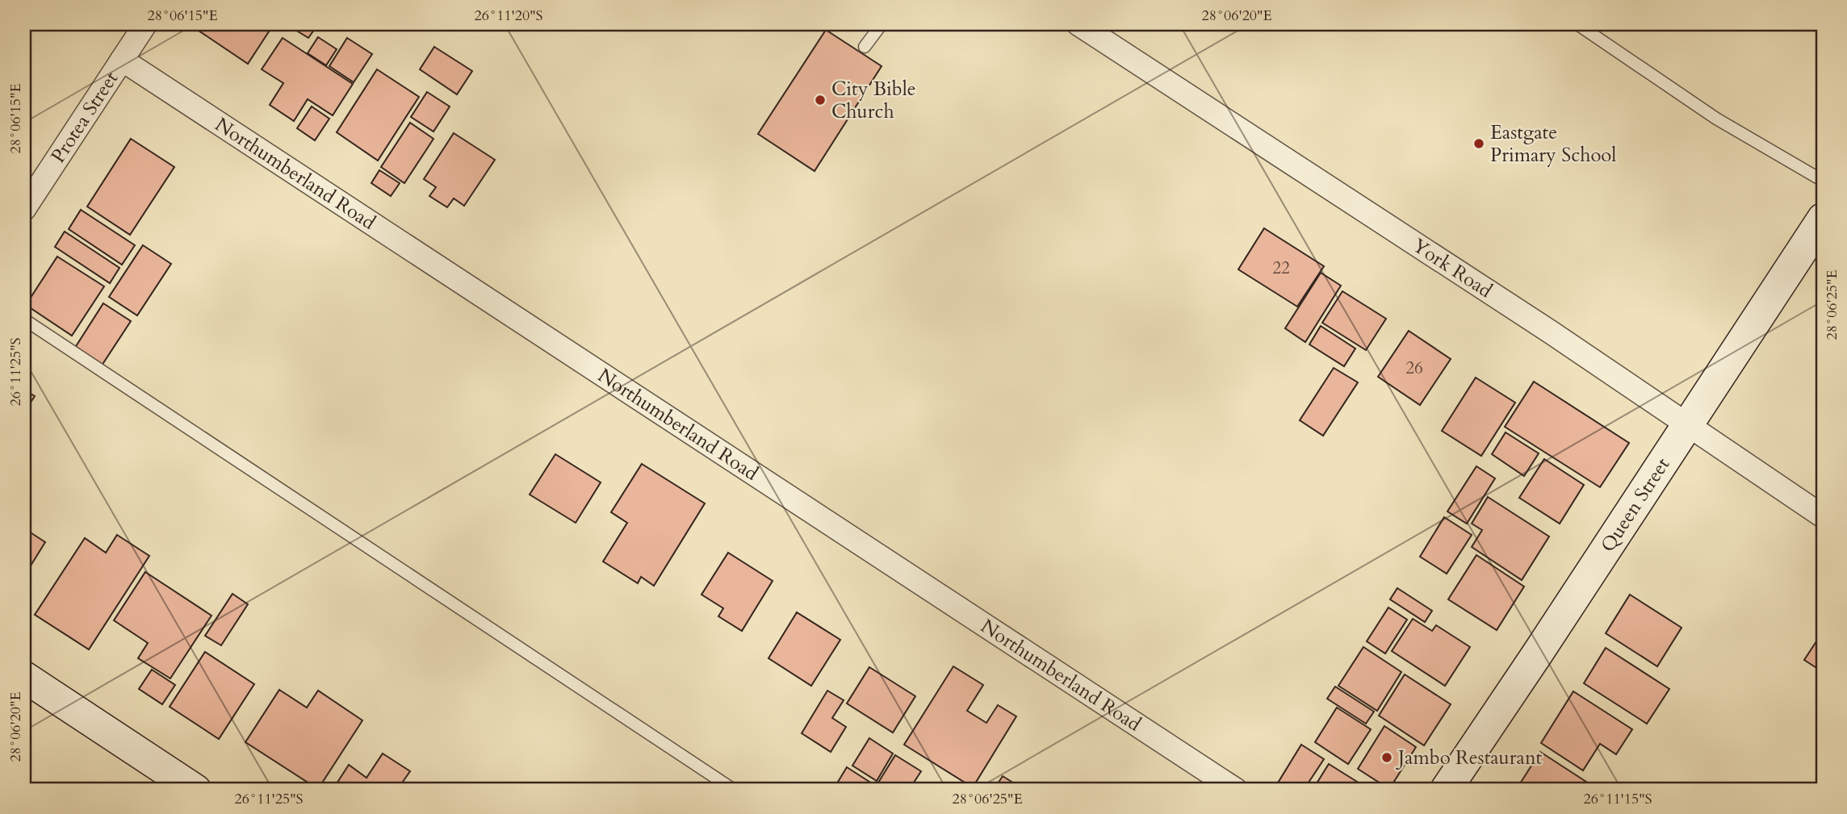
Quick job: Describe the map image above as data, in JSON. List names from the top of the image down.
{
  "streets": {
    "main road": ["Queen Street"],
    "street": ["Protea Street", "Northumberland Road", "York Road"]
  },
  "crossings": [
    ["Protea Street", "Northumberland Road"],
    ["York Road", "Queen Street"]
  ],
  "places": ["City Bible Church", "Eastgate Primary School", "Jambo Restaurant"],
  "house_numbers": ["22", "26"],
  "coordinates": [
    "28°06'15\"E",
    "26°11'20\"S",
    "28°06'20\"E",
    "28°06'25\"E",
    "26°11'25\"S",
    "26°11'15\"S"
  ]
}
